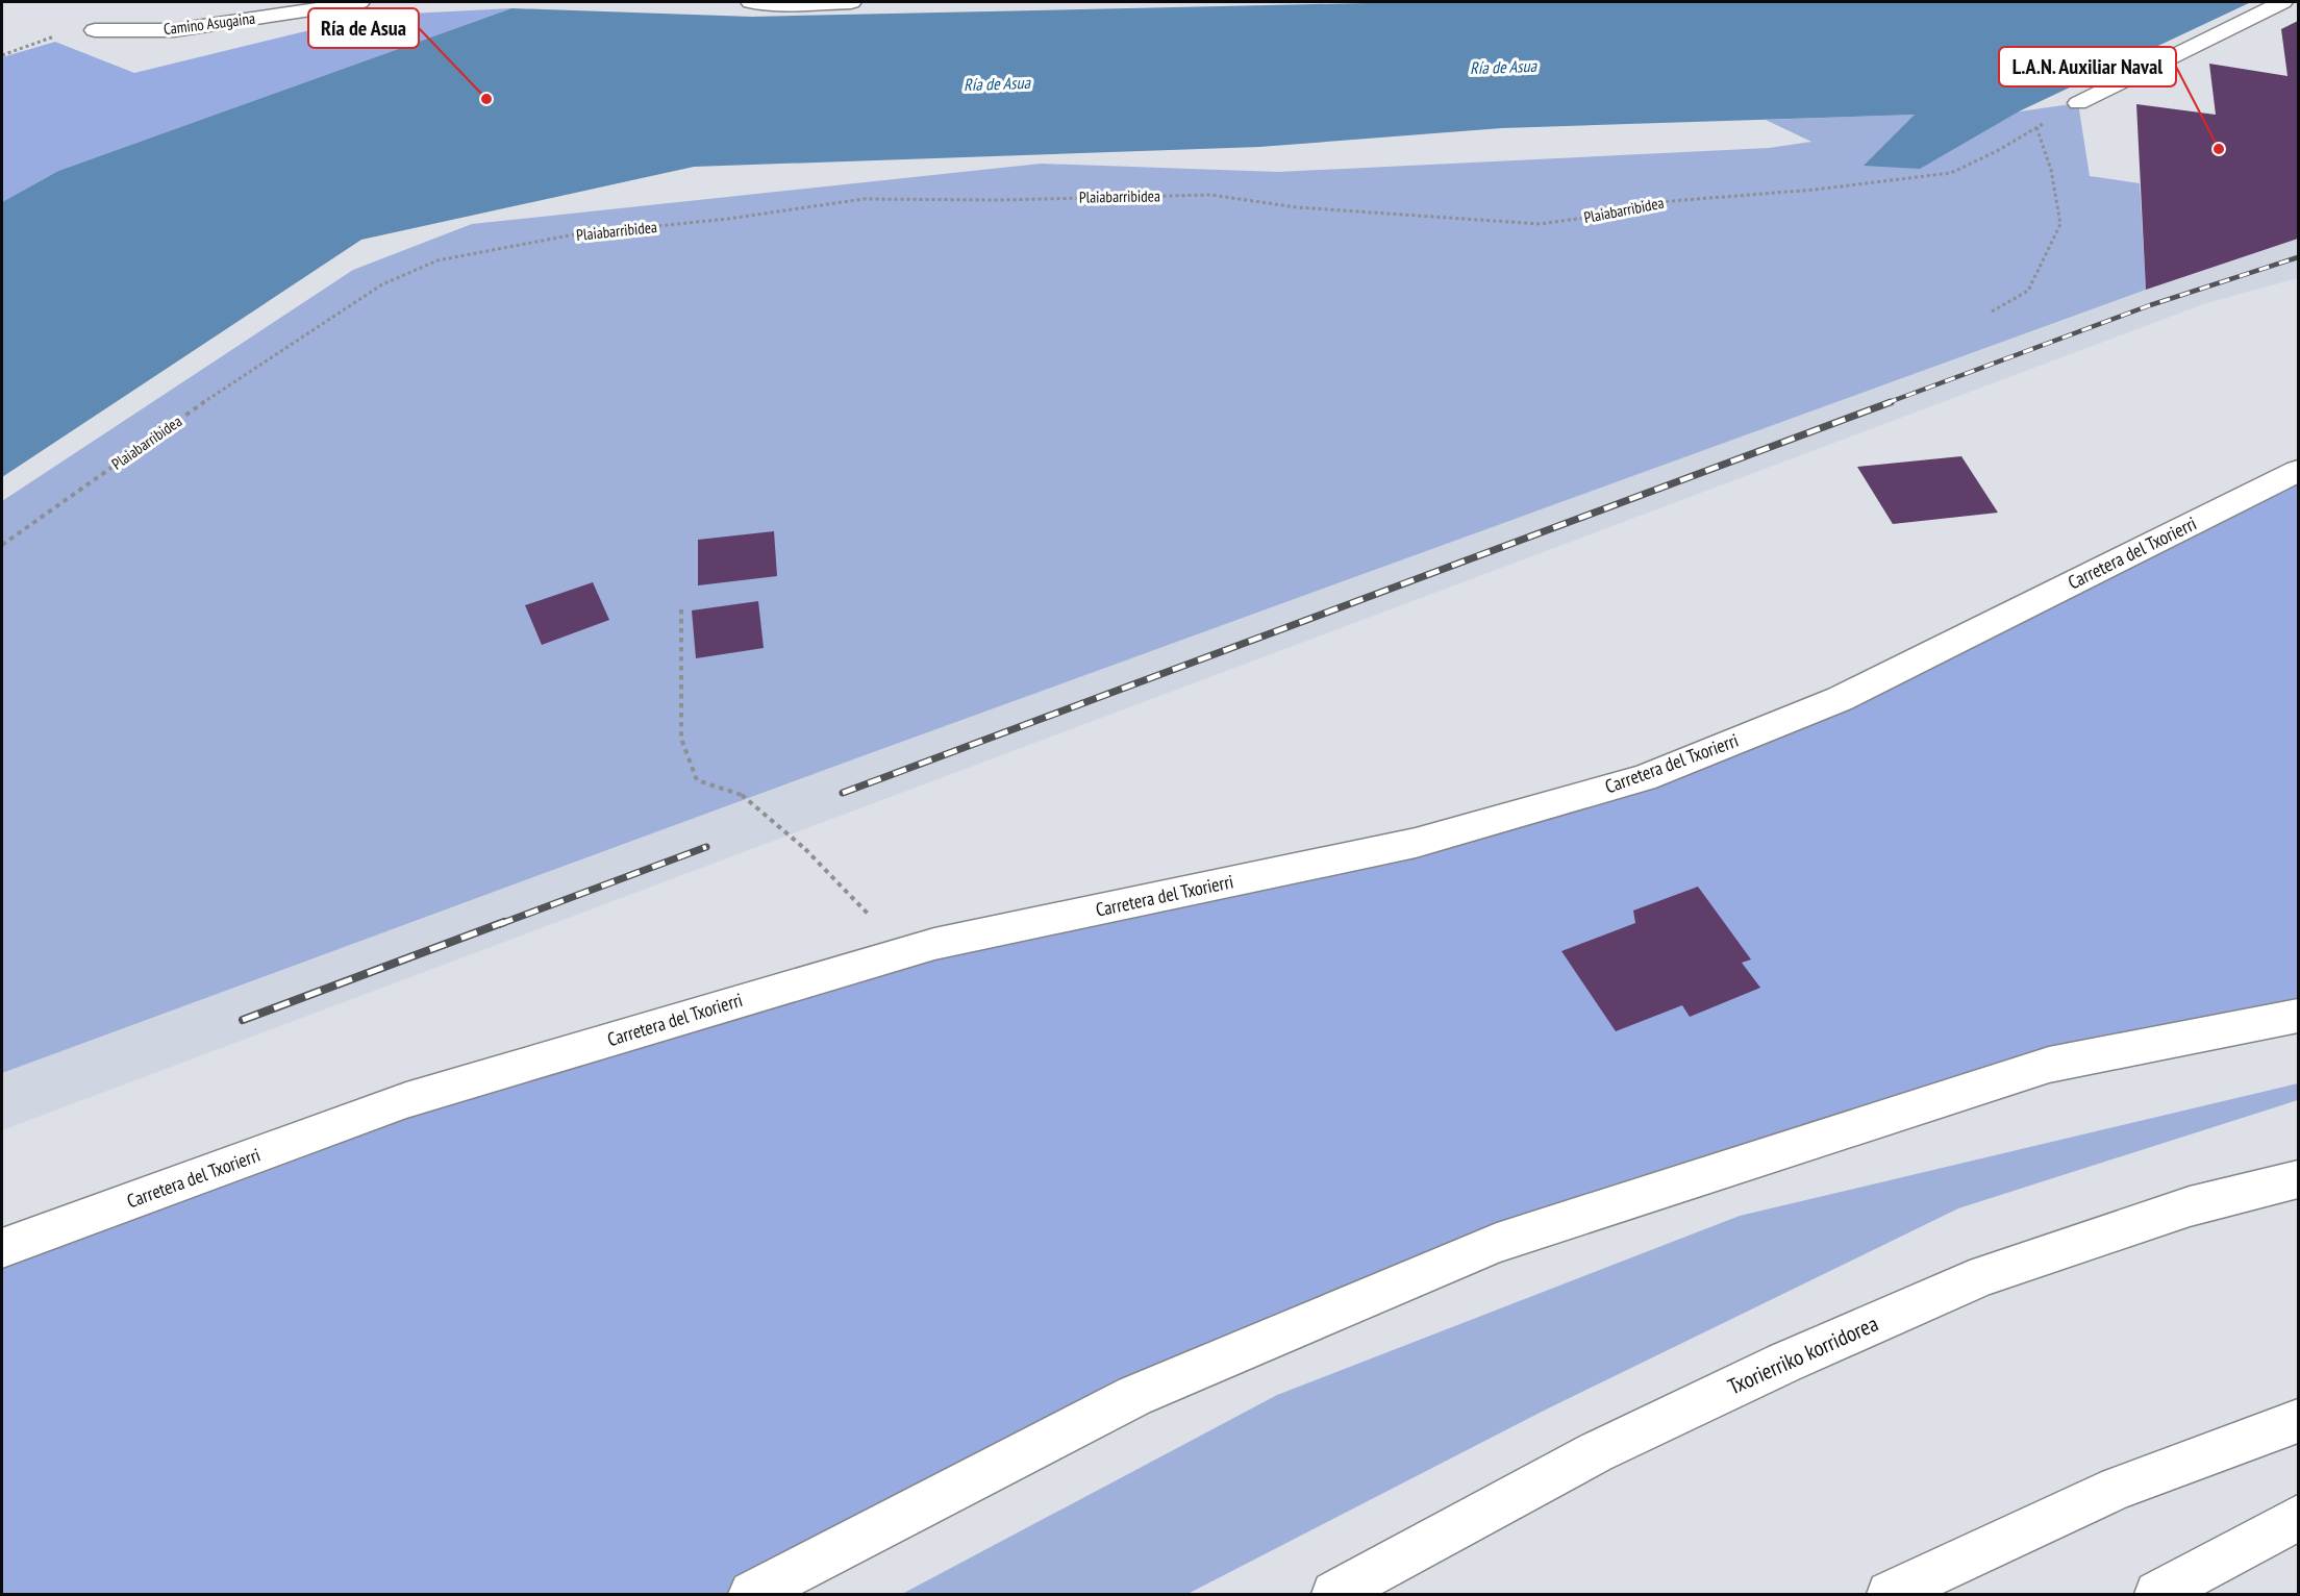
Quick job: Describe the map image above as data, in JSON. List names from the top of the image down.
{
  "streets": {
    "main road": ["Carretera del Txorierri", "Txorierriko korridorea"],
    "lane": ["Camino Asugaina"],
    "path": ["Plaiabarribidea"]
  },
  "water": ["Ría de Asua"],
  "places": ["Ría de Asua", "L.A.N. Auxiliar Naval"]
}
